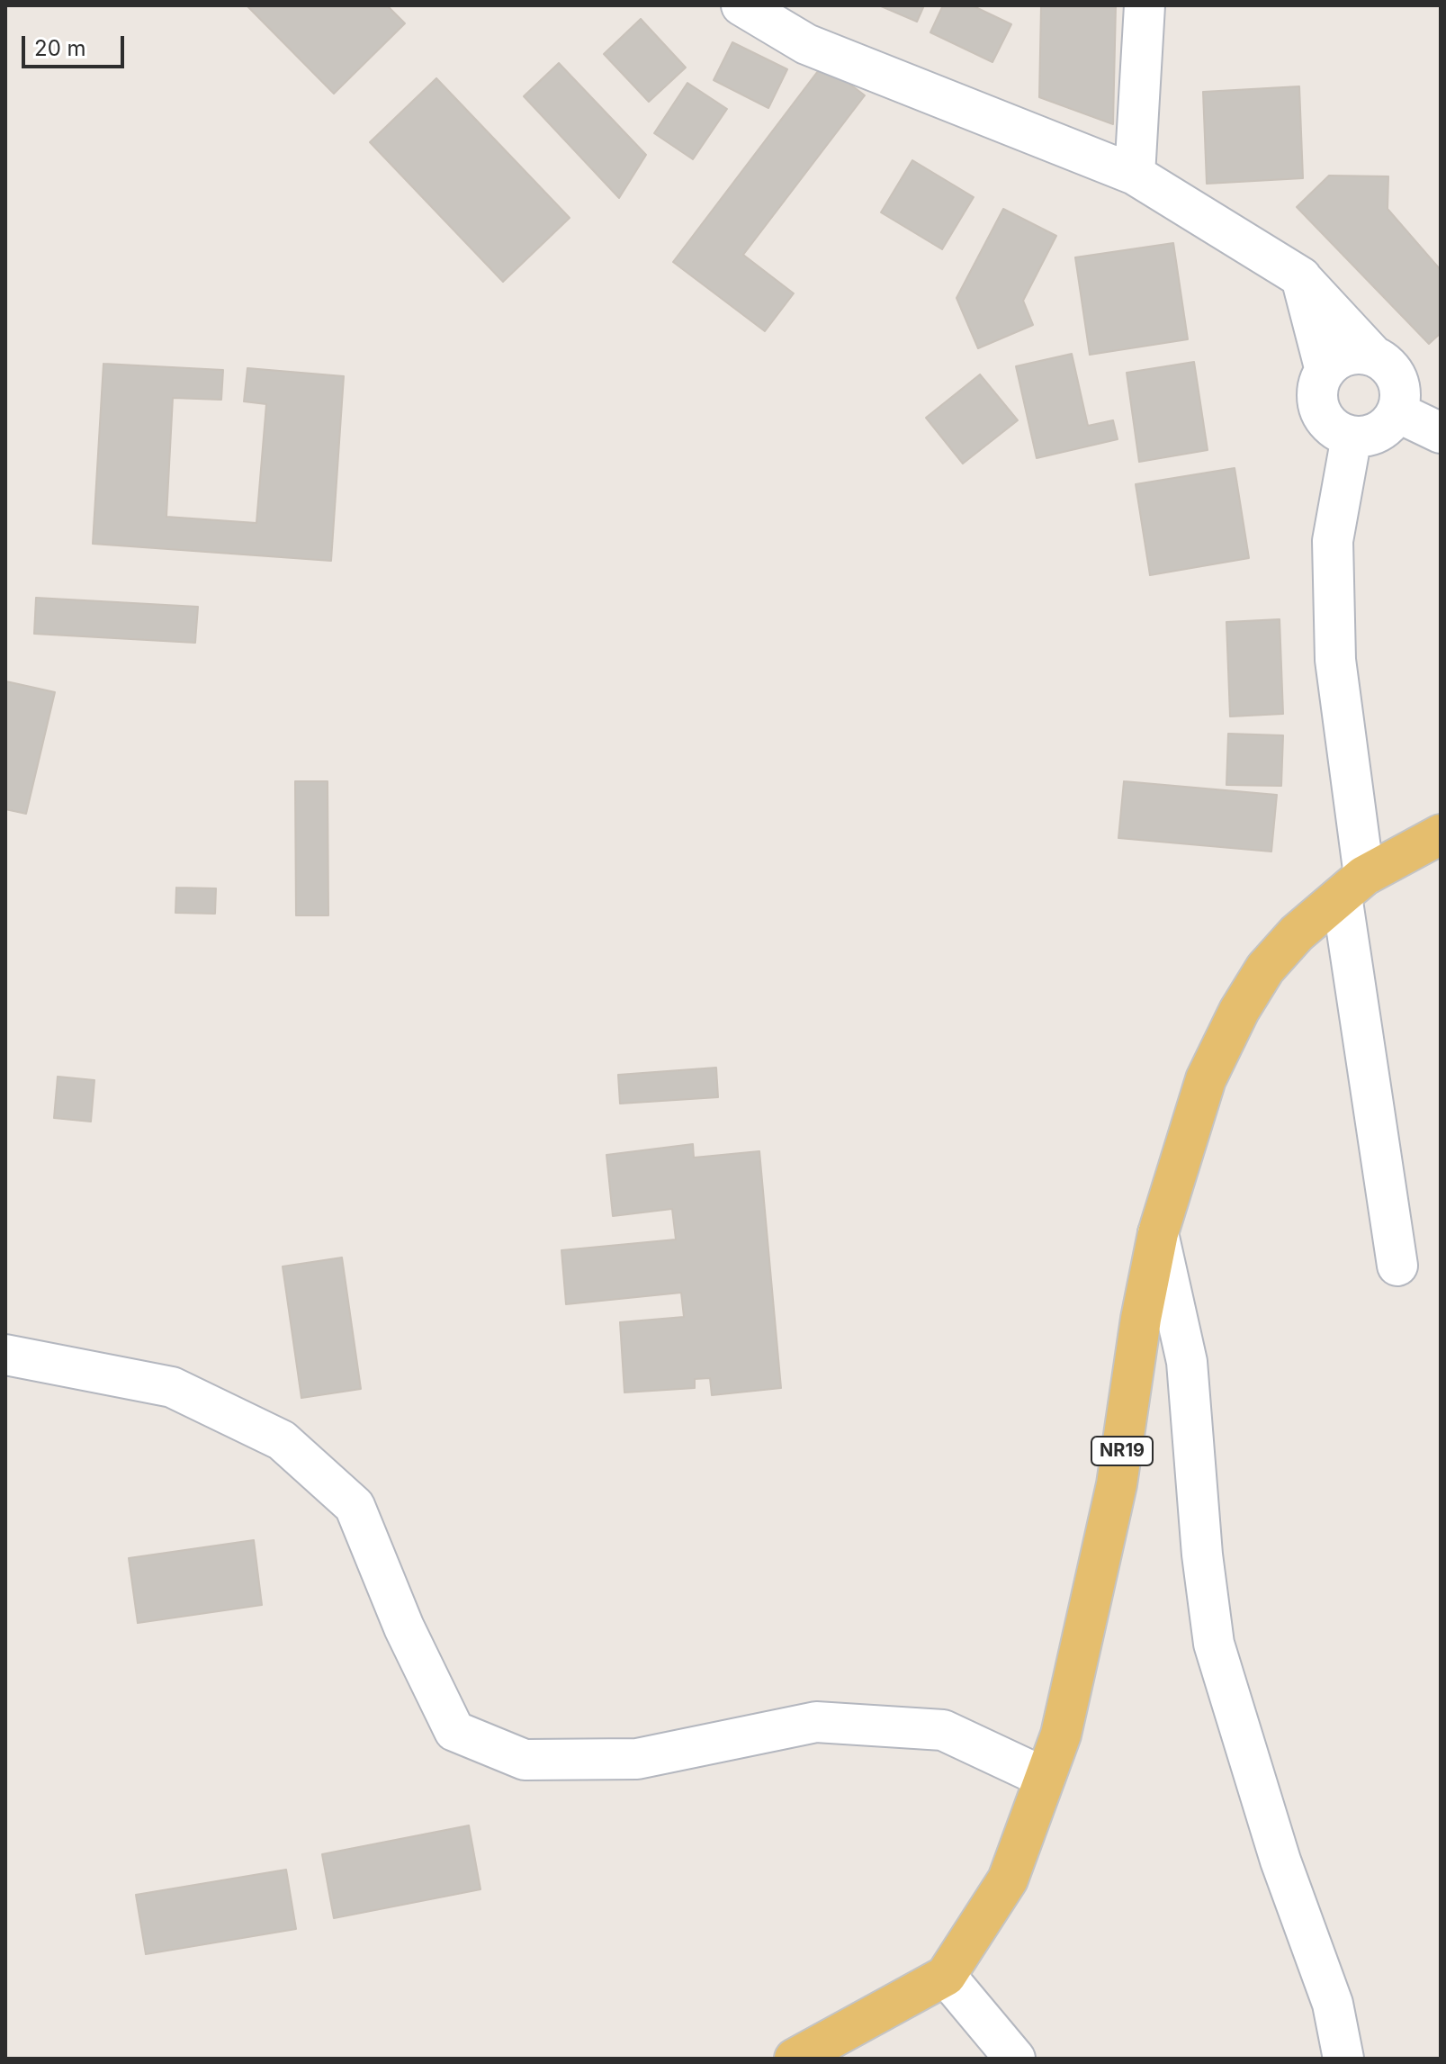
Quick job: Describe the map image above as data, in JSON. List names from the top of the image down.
{
  "streets": {
    "main road": ["NR19"]
  },
  "scale_bar": "20 m"
}
